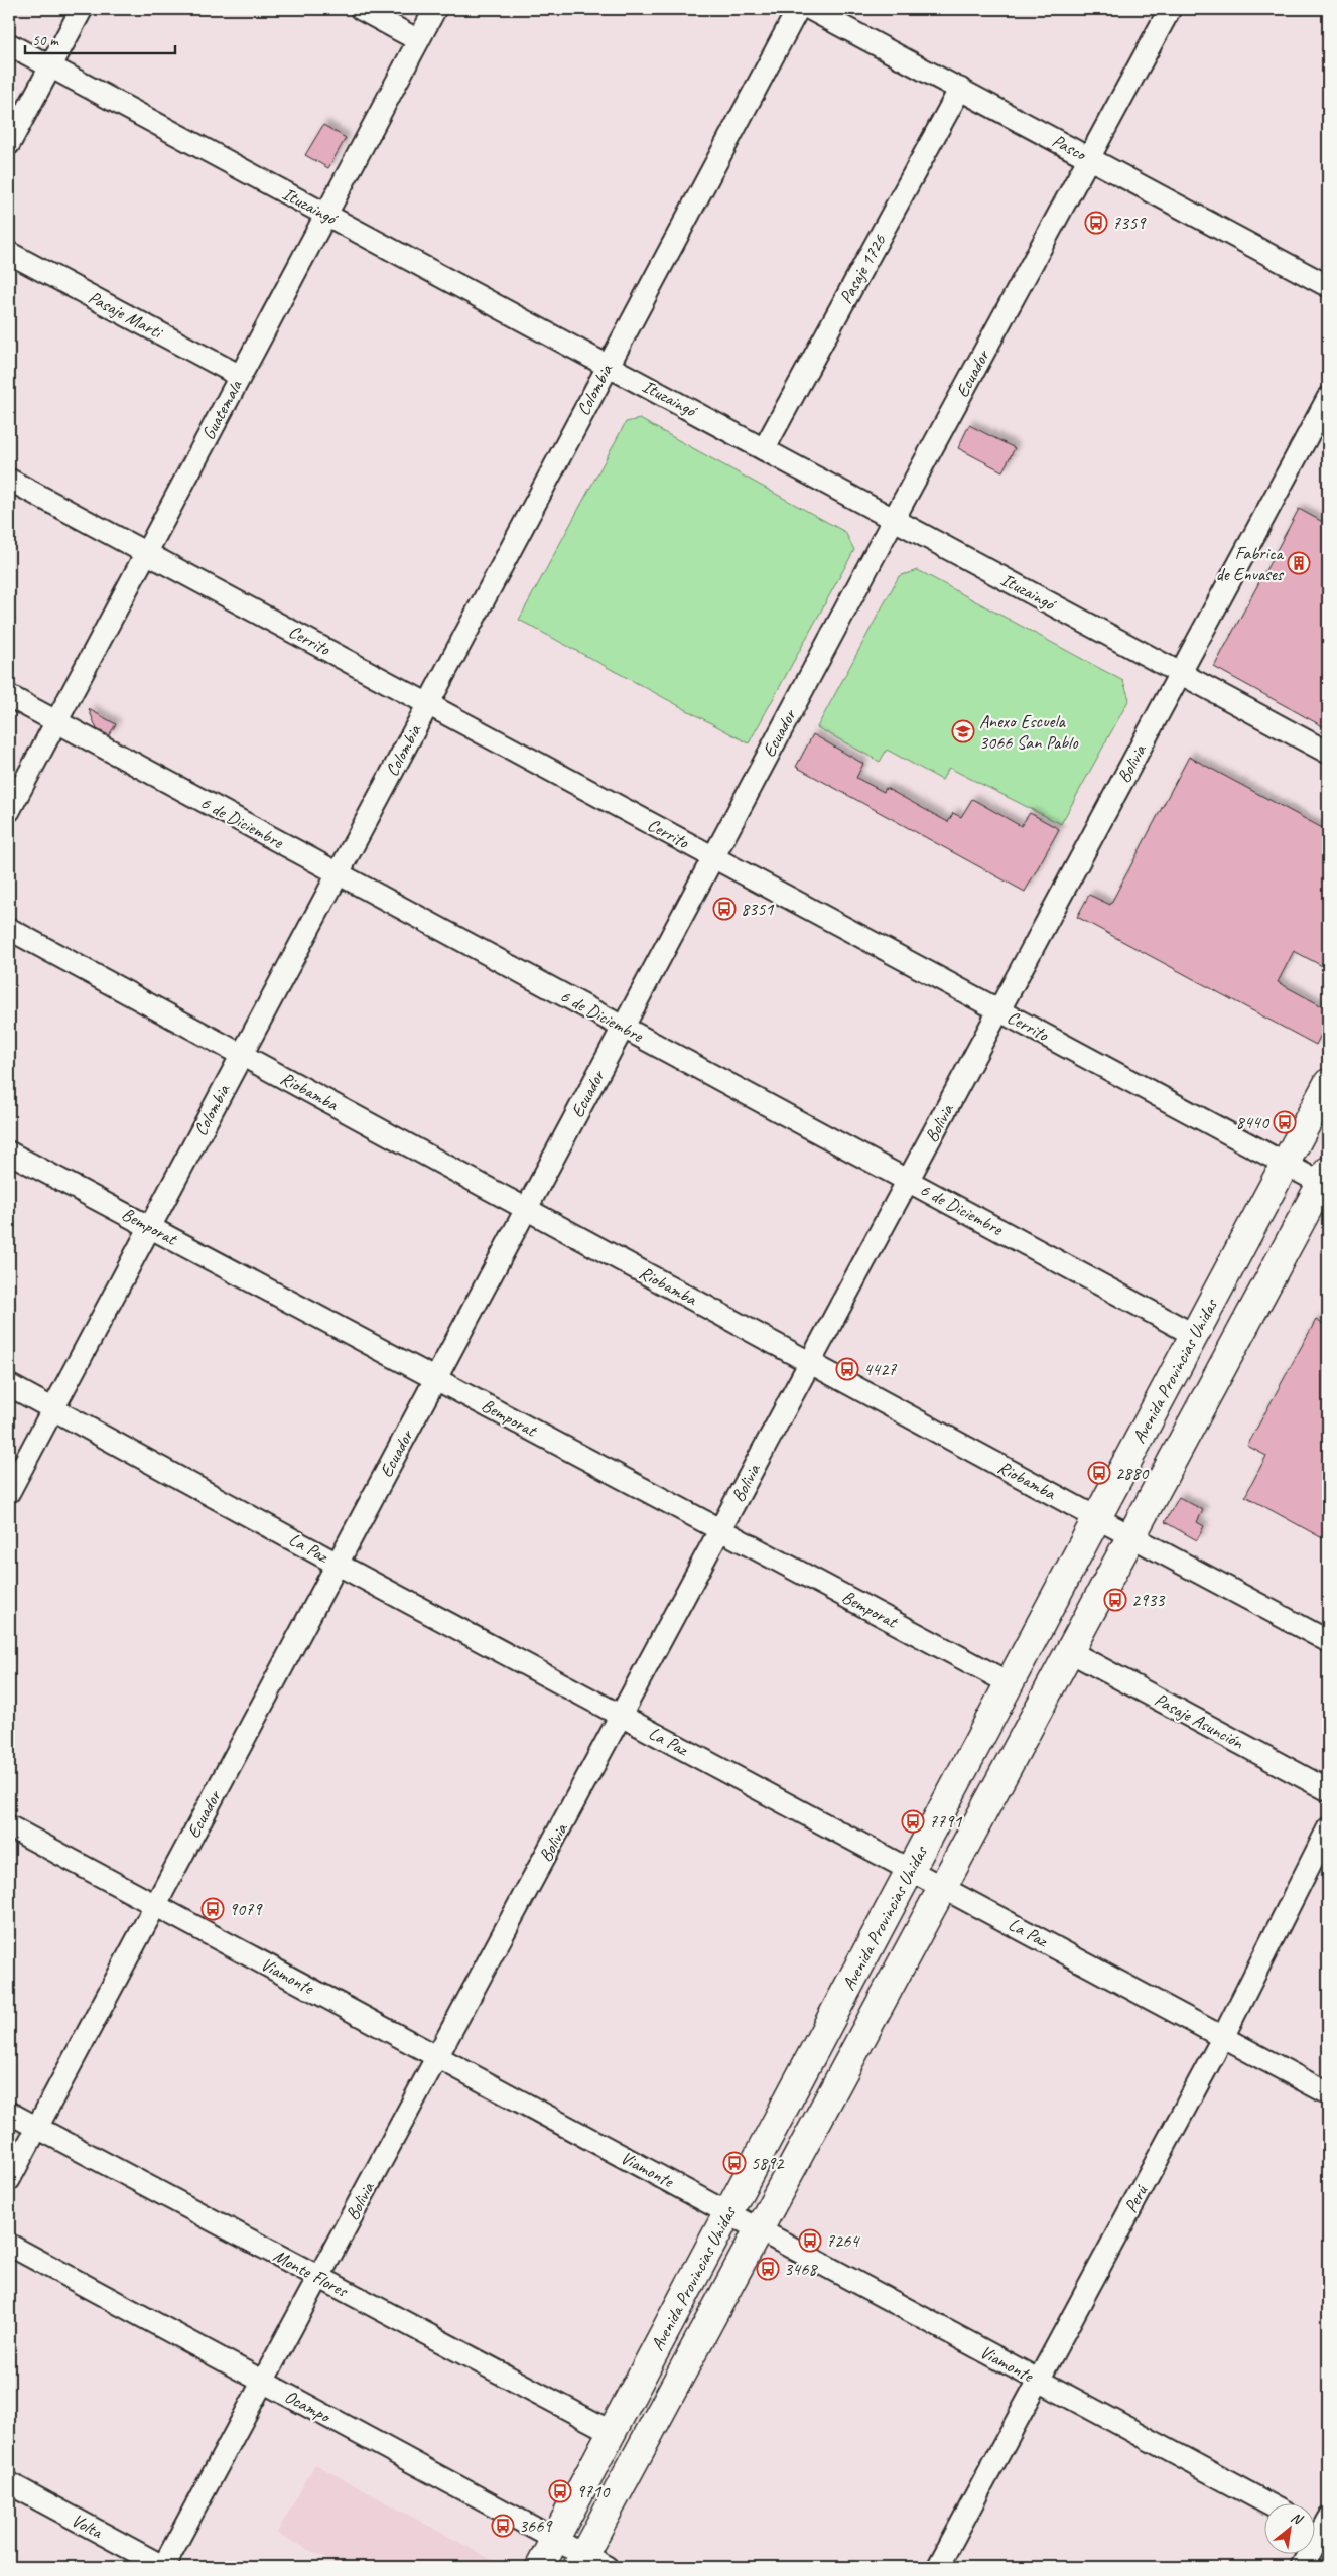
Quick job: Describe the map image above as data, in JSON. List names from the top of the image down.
{
  "streets": {
    "main road": ["Avenida Provincias Unidas"],
    "street": [
      "Pasco",
      "Ituzaingó",
      "Pasaje 1726",
      "Pasaje Marti",
      "Ecuador",
      "Colombia",
      "Guatemala",
      "Cerrito",
      "Bolivia",
      "6 de Diciembre",
      "Riobamba",
      "Bemporat",
      "La Paz",
      "Pasaje Asunción",
      "Viamonte",
      "Perú",
      "Monte Flores",
      "Ocampo",
      "Volta"
    ]
  },
  "crossings": [
    ["Pasco", "Pasaje 1726"],
    ["Pasco", "Ecuador"],
    ["Ituzaingó", "Pasaje 1726"],
    ["Ituzaingó", "Ecuador"],
    ["Ituzaingó", "Colombia"],
    ["Ituzaingó", "Guatemala"],
    ["Ituzaingó", "Bolivia"],
    ["Pasaje Marti", "Guatemala"],
    ["Ecuador", "Cerrito"],
    ["Ecuador", "6 de Diciembre"],
    ["Ecuador", "Riobamba"],
    ["Ecuador", "Bemporat"],
    ["Ecuador", "La Paz"],
    ["Ecuador", "Viamonte"],
    ["Ecuador", "Monte Flores"],
    ["Colombia", "Cerrito"],
    ["Colombia", "6 de Diciembre"],
    ["Colombia", "Riobamba"],
    ["Colombia", "Bemporat"],
    ["Colombia", "La Paz"],
    ["Guatemala", "Cerrito"],
    ["Guatemala", "6 de Diciembre"],
    ["Cerrito", "Bolivia"],
    ["Cerrito", "Avenida Provincias Unidas"],
    ["Bolivia", "6 de Diciembre"],
    ["Bolivia", "Riobamba"],
    ["Bolivia", "Bemporat"],
    ["Bolivia", "La Paz"],
    ["Bolivia", "Viamonte"],
    ["Bolivia", "Monte Flores"],
    ["Bolivia", "Ocampo"],
    ["Bolivia", "Volta"],
    ["6 de Diciembre", "Avenida Provincias Unidas"],
    ["Riobamba", "Avenida Provincias Unidas"],
    ["Bemporat", "Avenida Provincias Unidas"],
    ["Avenida Provincias Unidas", "La Paz"],
    ["Avenida Provincias Unidas", "Pasaje Asunción"],
    ["Avenida Provincias Unidas", "Viamonte"],
    ["Avenida Provincias Unidas", "Monte Flores"],
    ["Avenida Provincias Unidas", "Ocampo"],
    ["La Paz", "Perú"],
    ["Viamonte", "Perú"]
  ],
  "places": {
    "bus stop": [
      "7359",
      "8351",
      "8440",
      "4427",
      "2880",
      "2933",
      "7791",
      "9079",
      "5892",
      "7264",
      "3468",
      "9710",
      "3669"
    ],
    "building": ["Fabrica de Envases"],
    "school or university": ["Anexo Escuela 3066 San Pablo"]
  },
  "scale_bar": "50 m",
  "north": "top right"
}
